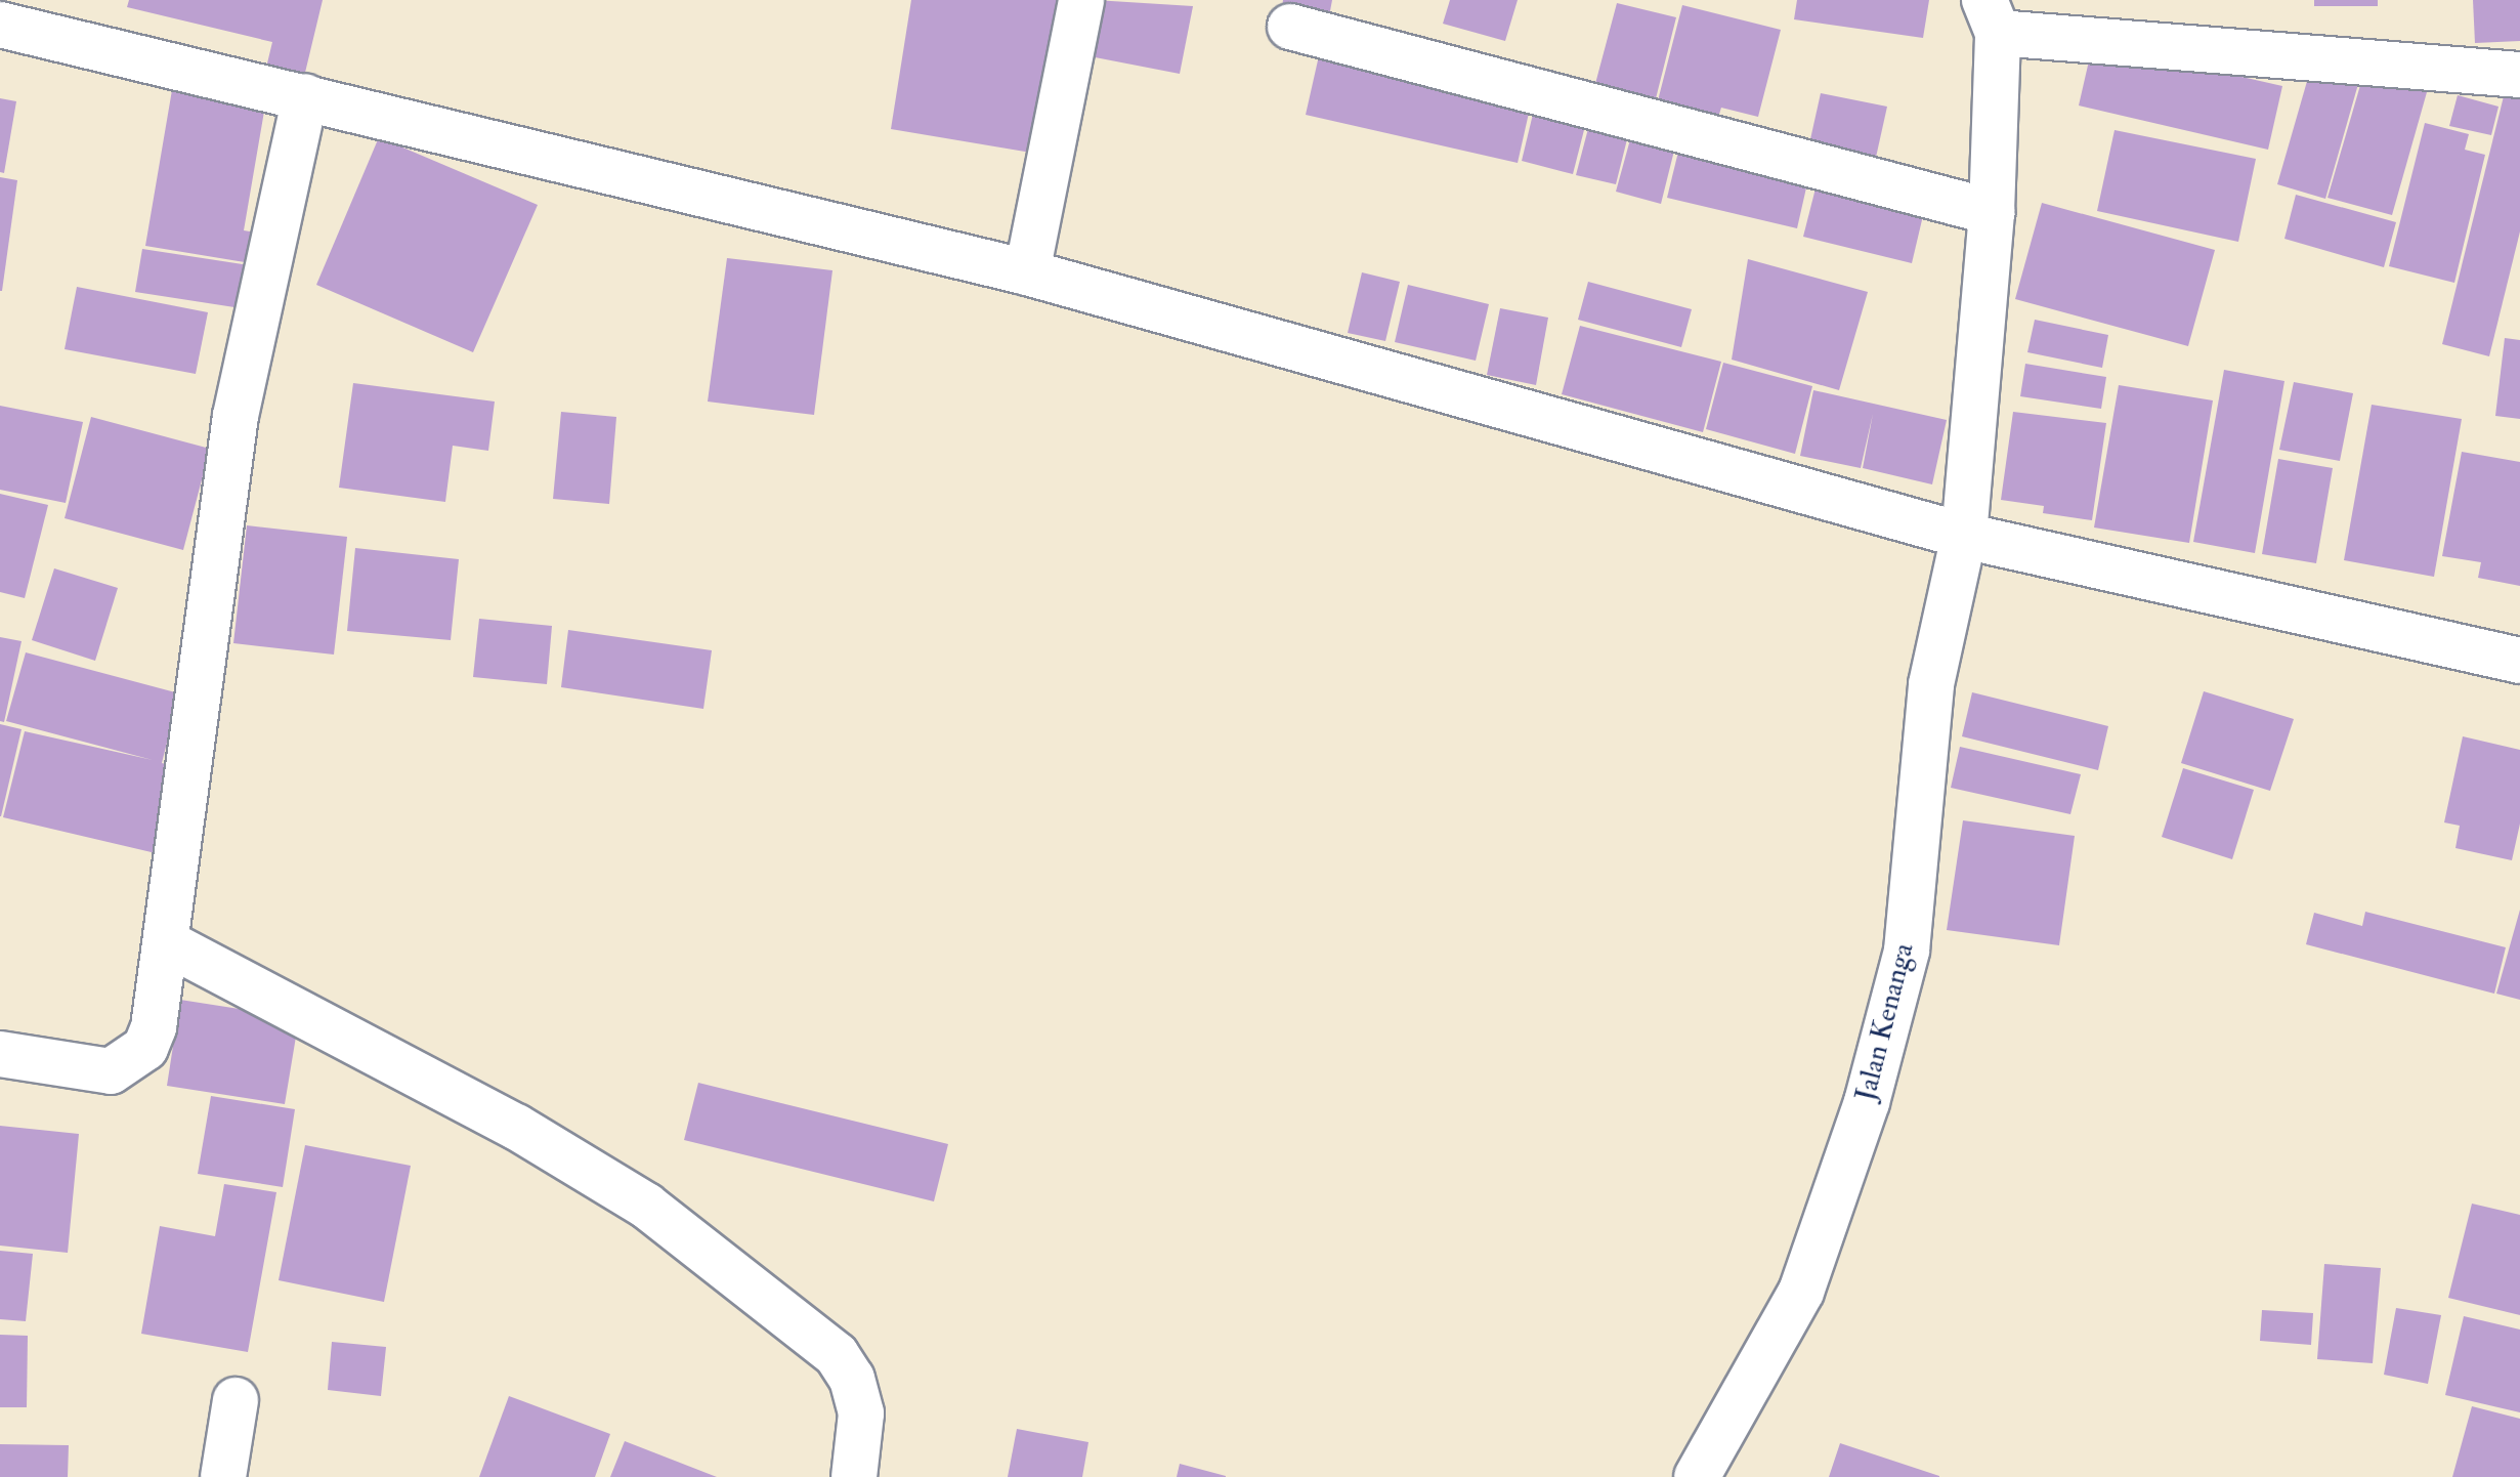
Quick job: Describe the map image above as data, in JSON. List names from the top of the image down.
{
  "streets": {
    "street": ["Jalan Kenanga"]
  }
}
